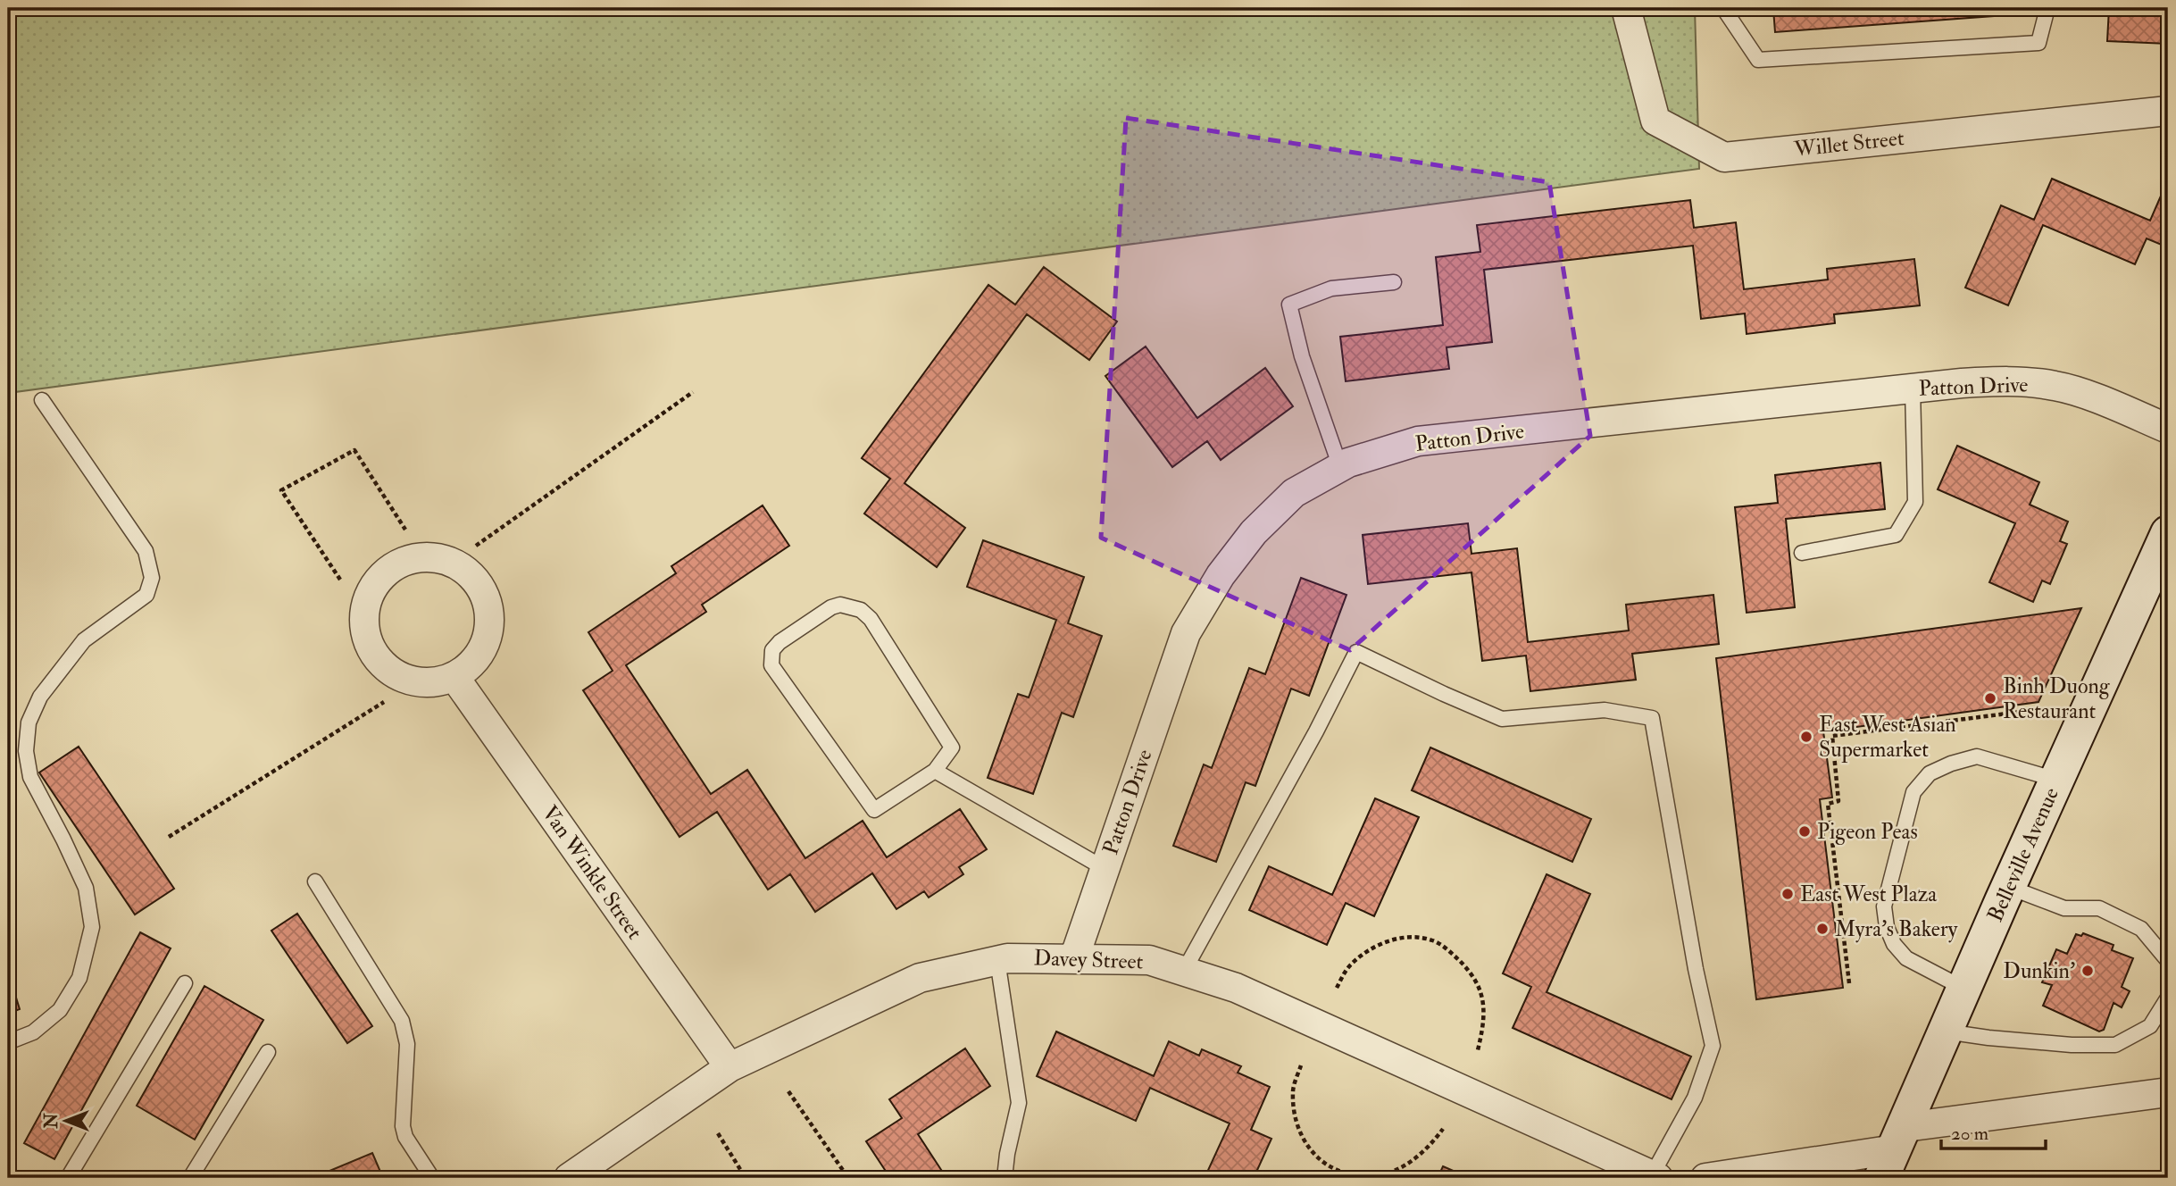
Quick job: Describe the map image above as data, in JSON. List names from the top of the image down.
{
  "streets": {
    "main road": ["Belleville Avenue"],
    "street": [
      "Willet Street",
      "Patton Drive",
      "Van Winkle Street",
      "Davey Street"
    ]
  },
  "crossings": [
    ["Patton Drive", "Davey Street"],
    ["Van Winkle Street", "Davey Street"]
  ],
  "places": [
    "Binh Duong Restaurant",
    "East West Asian Supermarket",
    "Pigeon Peas",
    "East West Plaza",
    "Myra's Bakery",
    "Dunkin'"
  ],
  "scale_bar": "20 m",
  "north": "left"
}
